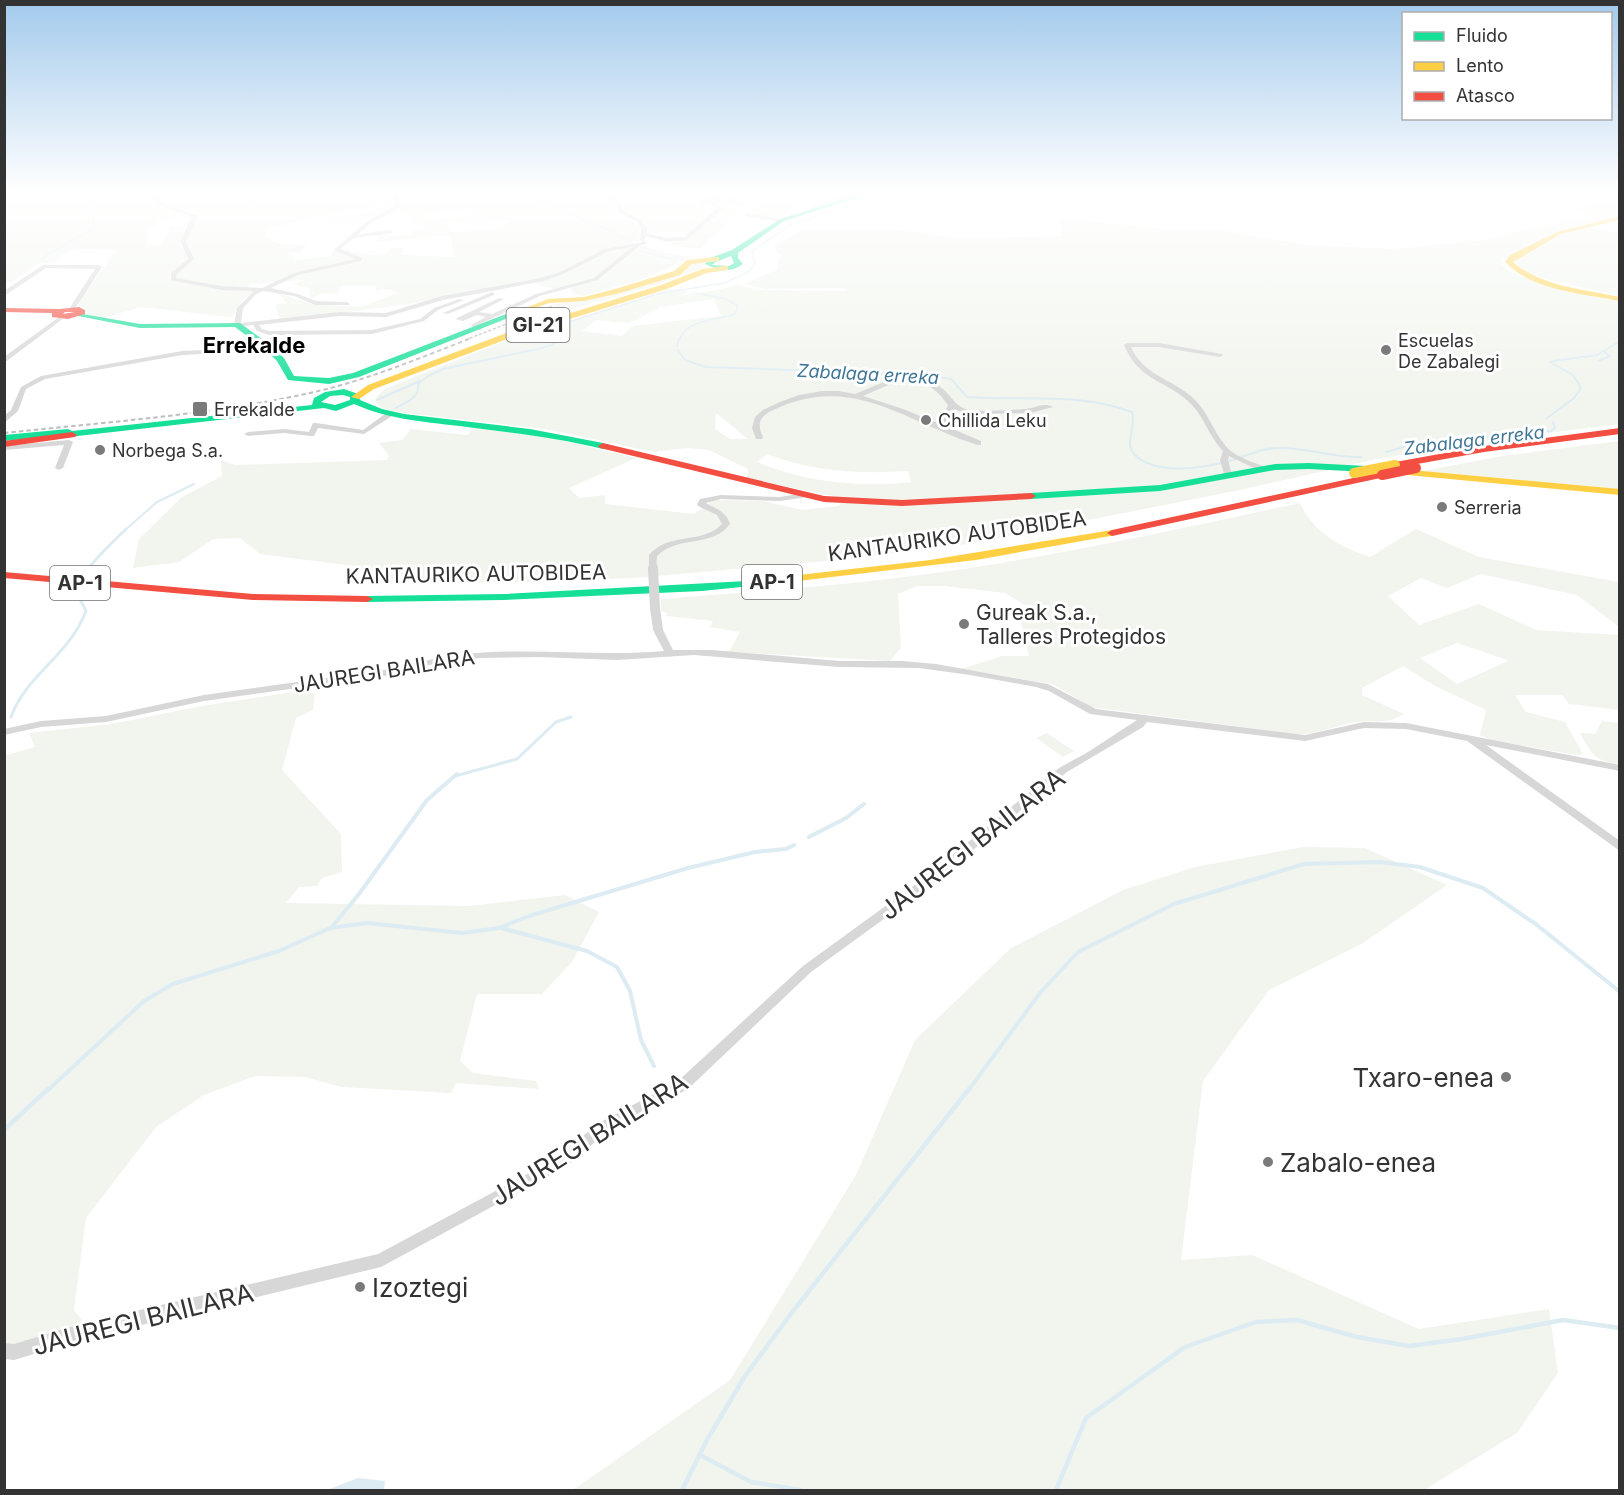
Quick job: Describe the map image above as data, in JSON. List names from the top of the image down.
{
  "streets": {
    "main road": ["GI-21", "KANTAURIKO AUTOBIDEA", "AP-1"],
    "street": ["JAUREGI BAILARA"]
  },
  "districts": ["Errekalde"],
  "water": ["Zabalaga erreka"],
  "places": {
    "other": [
      "Escuelas De Zabalegi",
      "Chillida Leku",
      "Norbega S.a.",
      "Serreria",
      "Gureak S.a., Talleres Protegidos",
      "Txaro-enea",
      "Zabalo-enea",
      "Izoztegi"
    ],
    "transit": ["Errekalde"]
  },
  "legend": ["Fluido", "Lento", "Atasco"]
}
